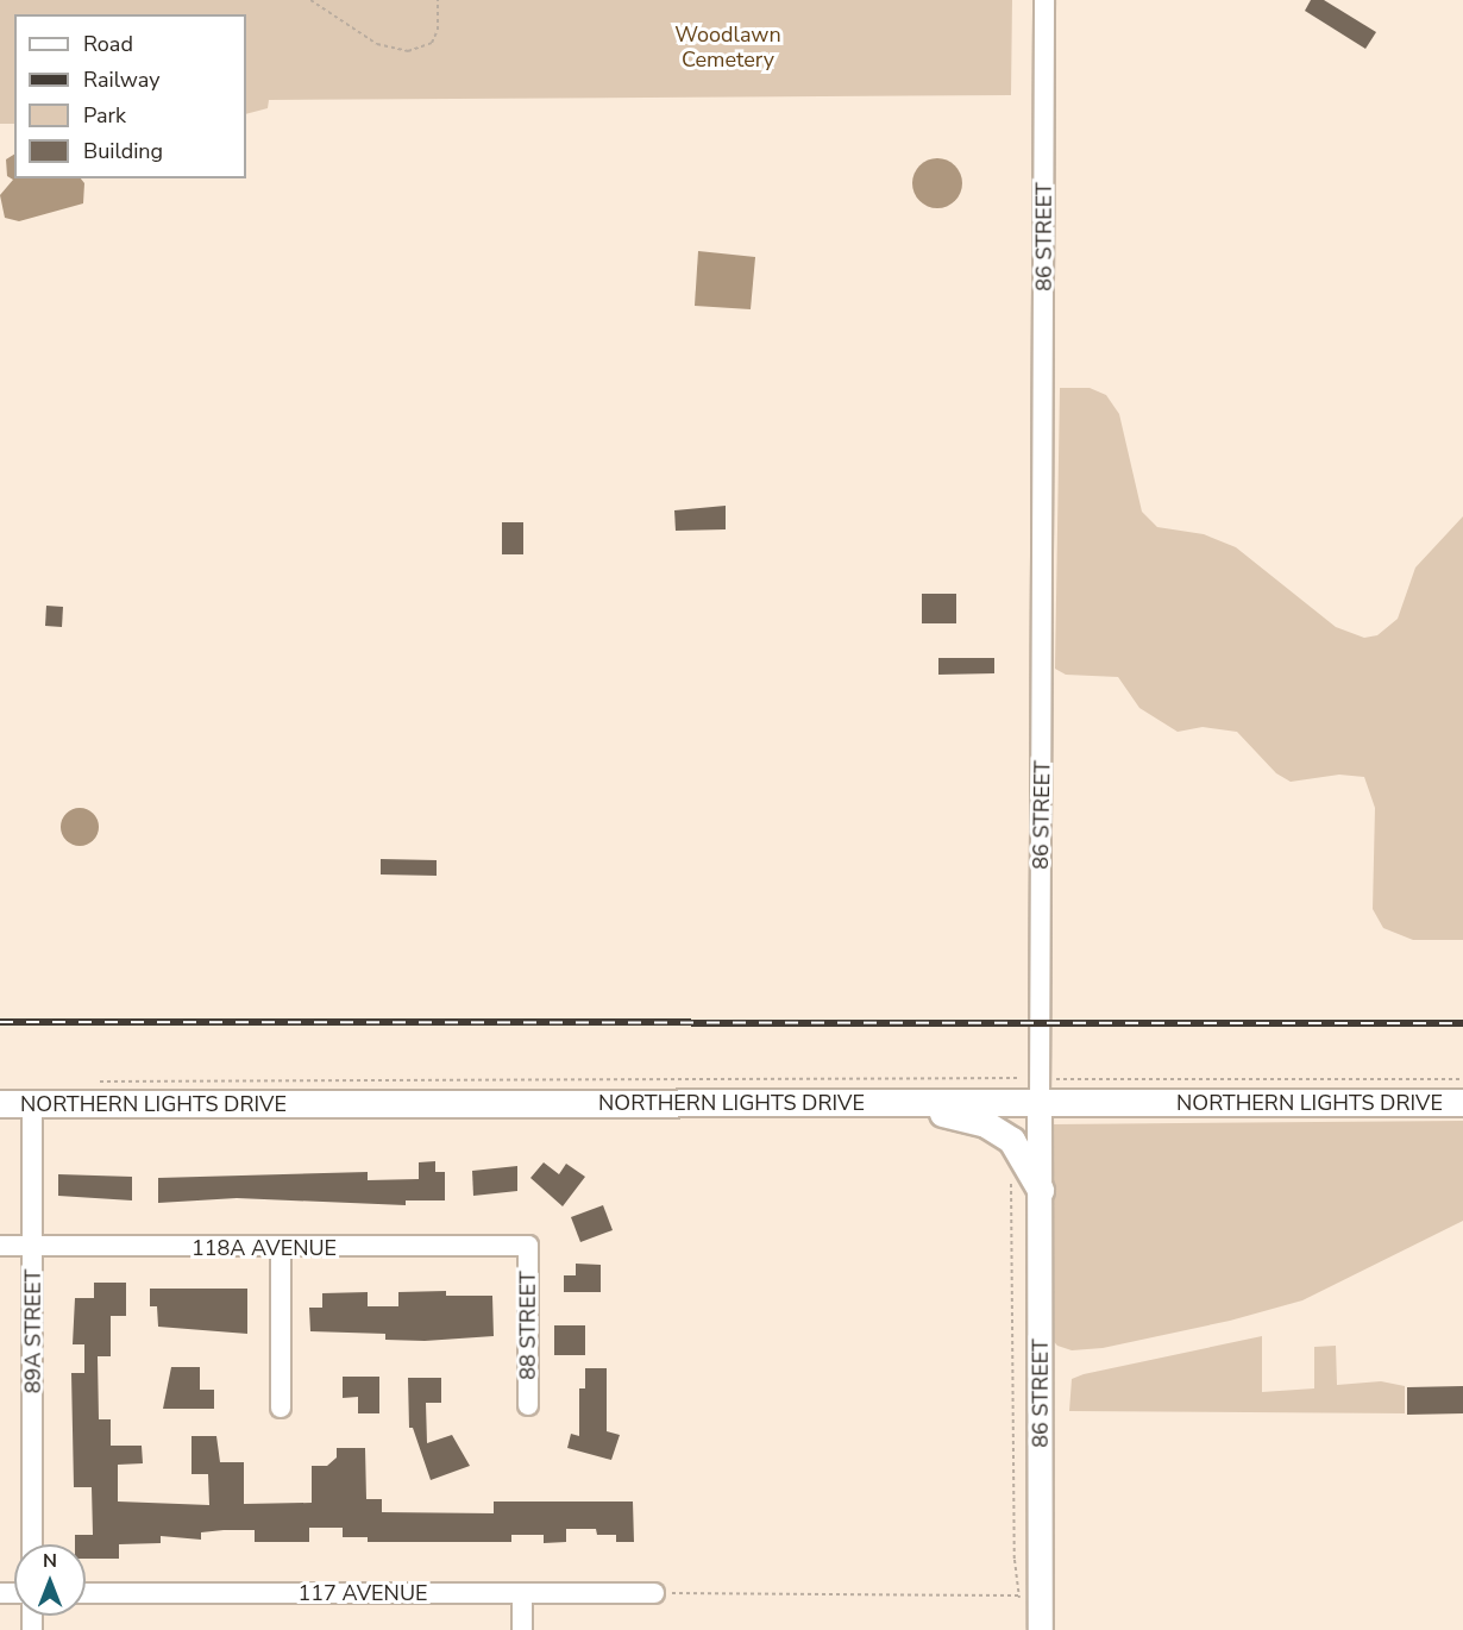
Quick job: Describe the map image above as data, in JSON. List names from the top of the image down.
{
  "streets": {
    "main road": ["NORTHERN LIGHTS DRIVE"],
    "street": [
      "86 STREET",
      "118A AVENUE",
      "88 STREET",
      "89A STREET",
      "117 AVENUE"
    ]
  },
  "crossings": [
    ["86 STREET", "NORTHERN LIGHTS DRIVE"],
    ["NORTHERN LIGHTS DRIVE", "89A STREET"],
    ["118A AVENUE", "88 STREET"],
    ["118A AVENUE", "89A STREET"]
  ],
  "parks": ["Woodlawn Cemetery"],
  "legend": [
    "Road",
    "Railway",
    "Park",
    "Building"
  ],
  "north": "top"
}
